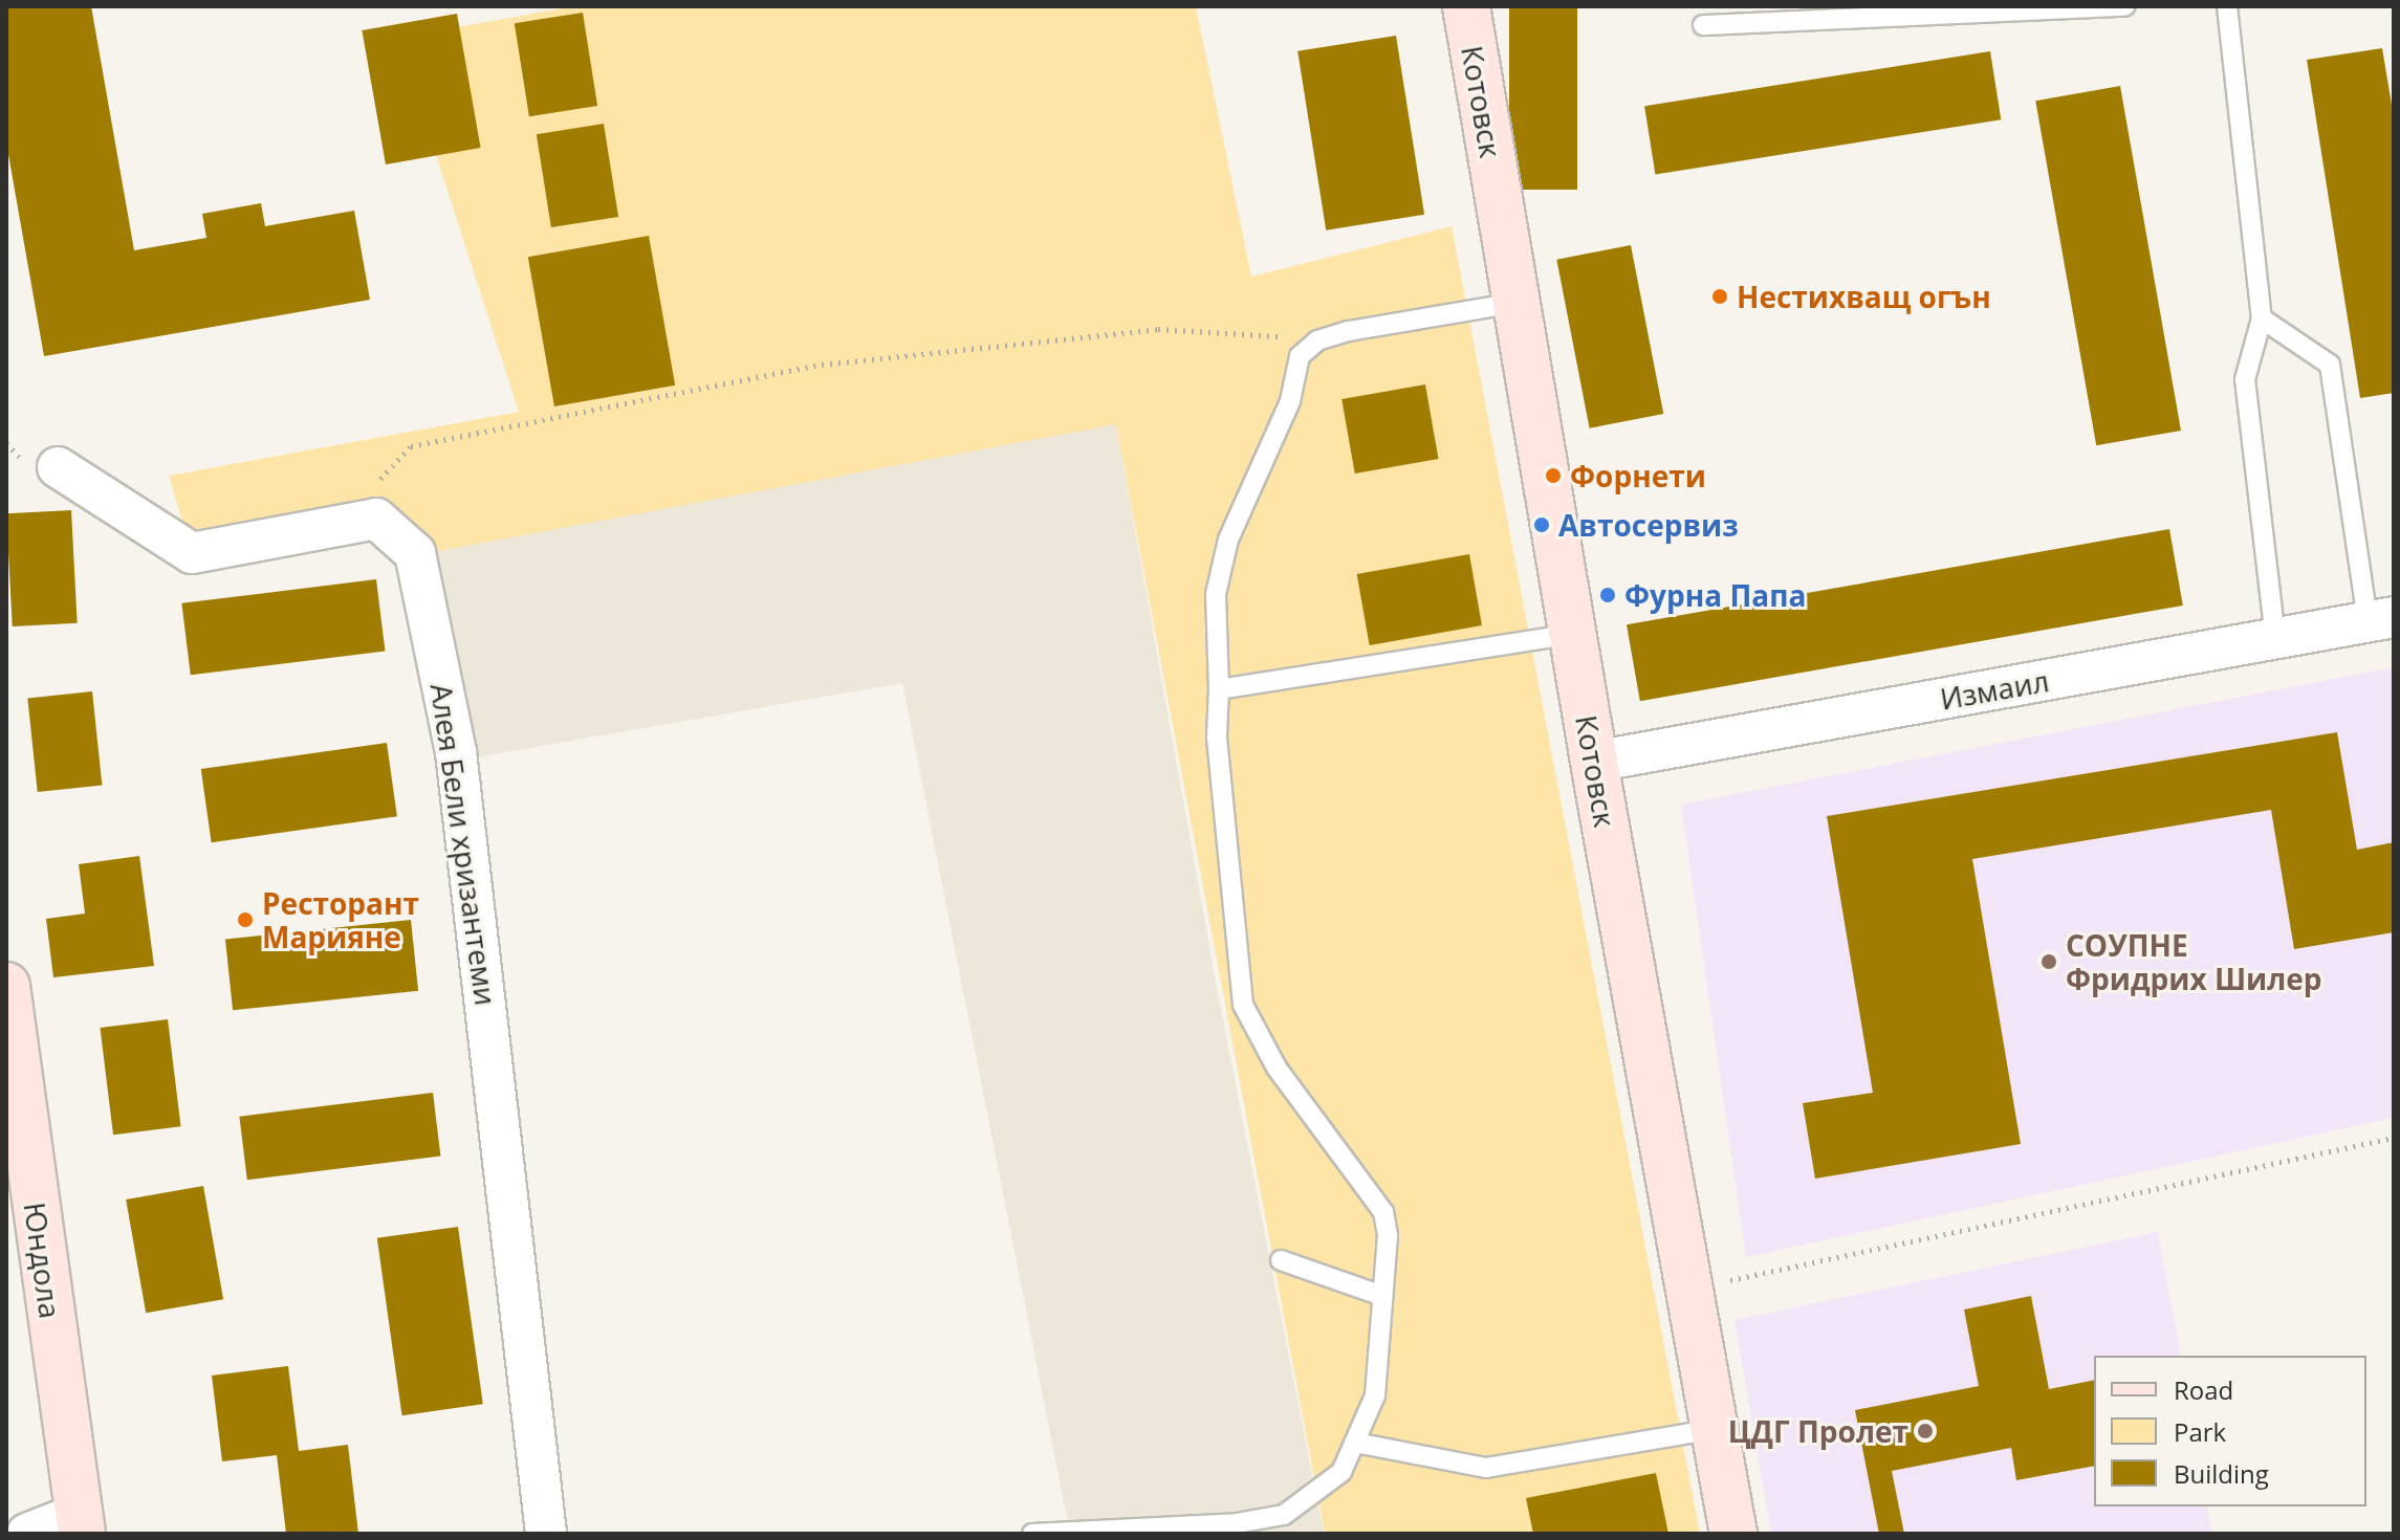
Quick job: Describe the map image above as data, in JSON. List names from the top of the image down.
{
  "streets": {
    "street": [
      "Котовск",
      "Измаил",
      "Алея Бели хризантеми",
      "Юндола"
    ]
  },
  "crossings": [
    ["Котовск", "Измаил"]
  ],
  "places": [
    "Нестихващ огън",
    "Форнети",
    "Автосервиз",
    "Фурна Папа",
    "Ресторант Марияне",
    "СОУПНЕ Фридрих Шилер",
    "ЦДГ Пролет"
  ],
  "legend": ["Road", "Park", "Building"]
}
